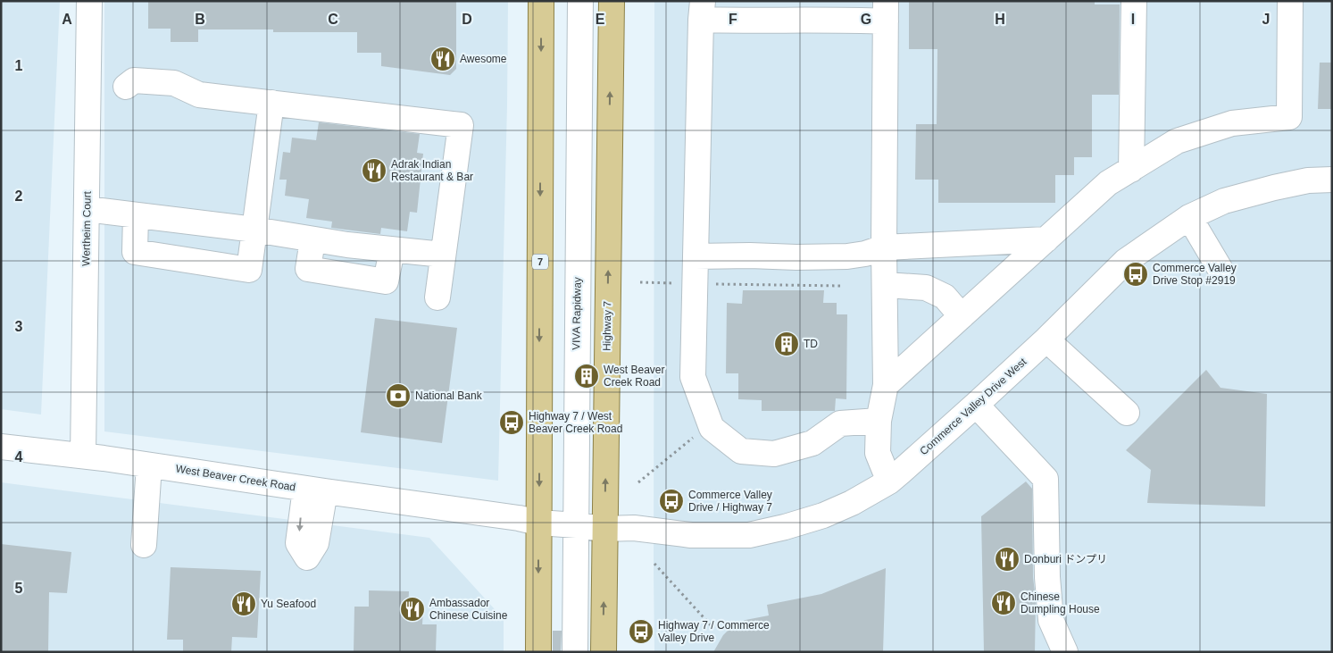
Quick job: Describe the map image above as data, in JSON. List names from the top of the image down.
{
  "streets": {
    "main road": ["7", "Highway 7"],
    "street": [
      "Wertheim Court",
      "VIVA Rapidway",
      "Commerce Valley Drive West",
      "West Beaver Creek Road"
    ]
  },
  "crossings": [
    ["Wertheim Court", "West Beaver Creek Road"],
    ["7", "West Beaver Creek Road"],
    ["VIVA Rapidway", "Commerce Valley Drive West"],
    ["VIVA Rapidway", "West Beaver Creek Road"],
    ["Highway 7", "Commerce Valley Drive West"],
    ["Commerce Valley Drive West", "West Beaver Creek Road"]
  ],
  "places": {
    "restaurant": [
      "Awesome",
      "Adrak Indian Restaurant & Bar",
      "Donburi ドンプリ",
      "Chinese Dumpling House",
      "Yu Seafood",
      "Ambassador Chinese Cuisine"
    ],
    "bus stop": [
      "Commerce Valley Drive Stop #2919",
      "Highway 7 / West Beaver Creek Road",
      "Commerce Valley Drive / Highway 7",
      "Highway 7 / Commerce Valley Drive"
    ],
    "building": ["TD", "West Beaver Creek Road"],
    "bank": ["National Bank"]
  },
  "grid": {
    "columns": [
      "A",
      "B",
      "C",
      "D",
      "E",
      "F",
      "G",
      "H",
      "I",
      "J"
    ],
    "rows": [
      "1",
      "2",
      "3",
      "4",
      "5"
    ]
  }
}
